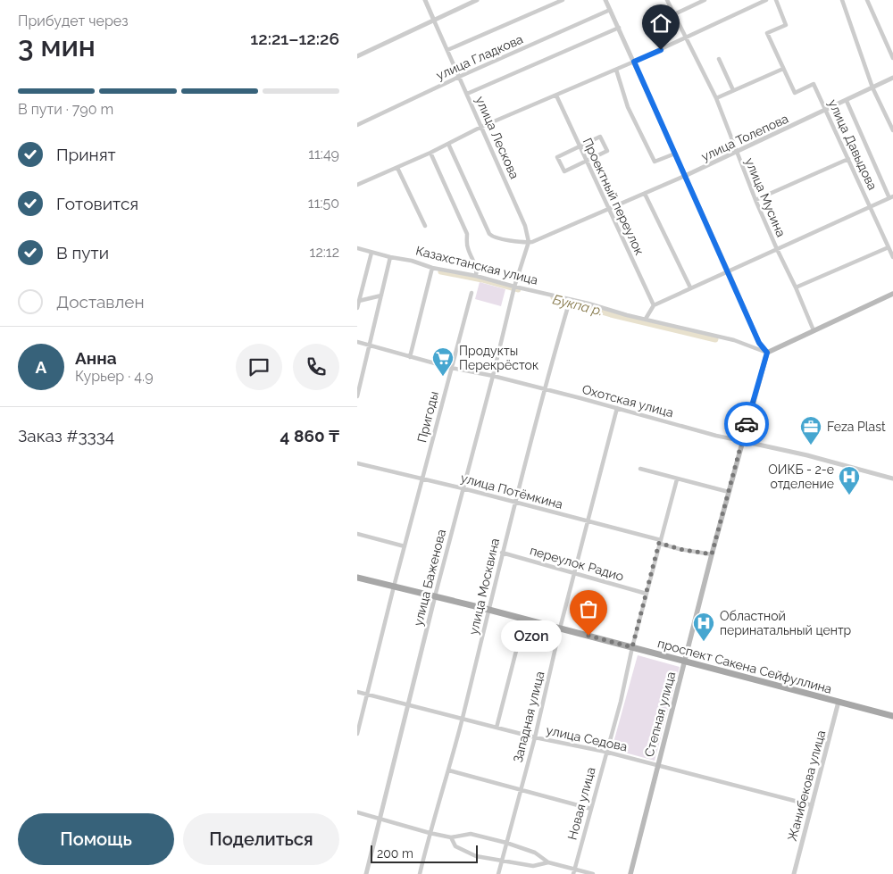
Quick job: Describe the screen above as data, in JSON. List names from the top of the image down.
{
  "streets": {
    "main road": ["проспект Сакена Сейфуллина", "Степная улица"],
    "street": [
      "улица Гладкова",
      "улица Лескова",
      "улица Толепова",
      "улица Давыдова",
      "Проектный переулок",
      "улица Мусина",
      "Казахстанская улица",
      "Охотская улица",
      "Пригоды",
      "улица Потёмкина",
      "переулок Радио",
      "улица Баженова",
      "улица Москвина",
      "Западная улица",
      "улица Седова",
      "Жанибекова улица",
      "Новая улица"
    ]
  },
  "crossings": [
    ["улица Гладкова", "улица Лескова"],
    ["улица Лескова", "улица Толепова"],
    ["улица Толепова", "улица Давыдова"],
    ["улица Толепова", "Проектный переулок"],
    ["улица Толепова", "улица Мусина"],
    ["Казахстанская улица", "улица Баженова"],
    ["Казахстанская улица", "Степная улица"],
    ["Охотская улица", "Пригоды"],
    ["Охотская улица", "улица Баженова"],
    ["Охотская улица", "улица Москвина"],
    ["Охотская улица", "Степная улица"],
    ["Охотская улица", "Западная улица"],
    ["Пригоды", "улица Потёмкина"],
    ["Пригоды", "проспект Сакена Сейфуллина"],
    ["Пригоды", "улица Седова"],
    ["улица Потёмкина", "улица Баженова"],
    ["улица Потёмкина", "улица Москвина"],
    ["улица Потёмкина", "Степная улица"],
    ["улица Потёмкина", "Западная улица"],
    ["улица Потёмкина", "Новая улица"],
    ["переулок Радио", "улица Москвина"],
    ["переулок Радио", "Западная улица"],
    ["переулок Радио", "Новая улица"],
    ["улица Баженова", "проспект Сакена Сейфуллина"],
    ["улица Баженова", "улица Седова"],
    ["улица Москвина", "проспект Сакена Сейфуллина"],
    ["улица Москвина", "улица Седова"],
    ["проспект Сакена Сейфуллина", "Степная улица"],
    ["проспект Сакена Сейфуллина", "Западная улица"],
    ["проспект Сакена Сейфуллина", "Жанибекова улица"],
    ["проспект Сакена Сейфуллина", "Новая улица"],
    ["Степная улица", "улица Седова"],
    ["Западная улица", "улица Седова"],
    ["улица Седова", "Жанибекова улица"],
    ["улица Седова", "Новая улица"]
  ],
  "water": ["Букпа р."],
  "places": {
    "supermarket": ["Продукты Перекрёсток"],
    "office": ["Feza Plast"],
    "hospital": ["ОИКБ - 2-е отделение", "Областной перинатальный центр"],
    "other": ["Ozon"]
  },
  "scale_bar": "200 m",
  "page": {
    "heading": ["3 мин", "Прибудет через", "12:21–12:26"],
    "panel": [
      "Анна",
      "Курьер · 4.9",
      "Заказ #3334",
      "4 860 ₸"
    ],
    "bar": "В пути · 790 m",
    "list": [
      ["Принят", "11:49"],
      ["Готовится", "11:50"],
      ["В пути", "12:12"],
      "Доставлен"
    ],
    "round": "А",
    "bubble": "Ozon",
    "buttons": ["Помощь", "Поделиться"],
    "scale": "200 m"
  }
}
